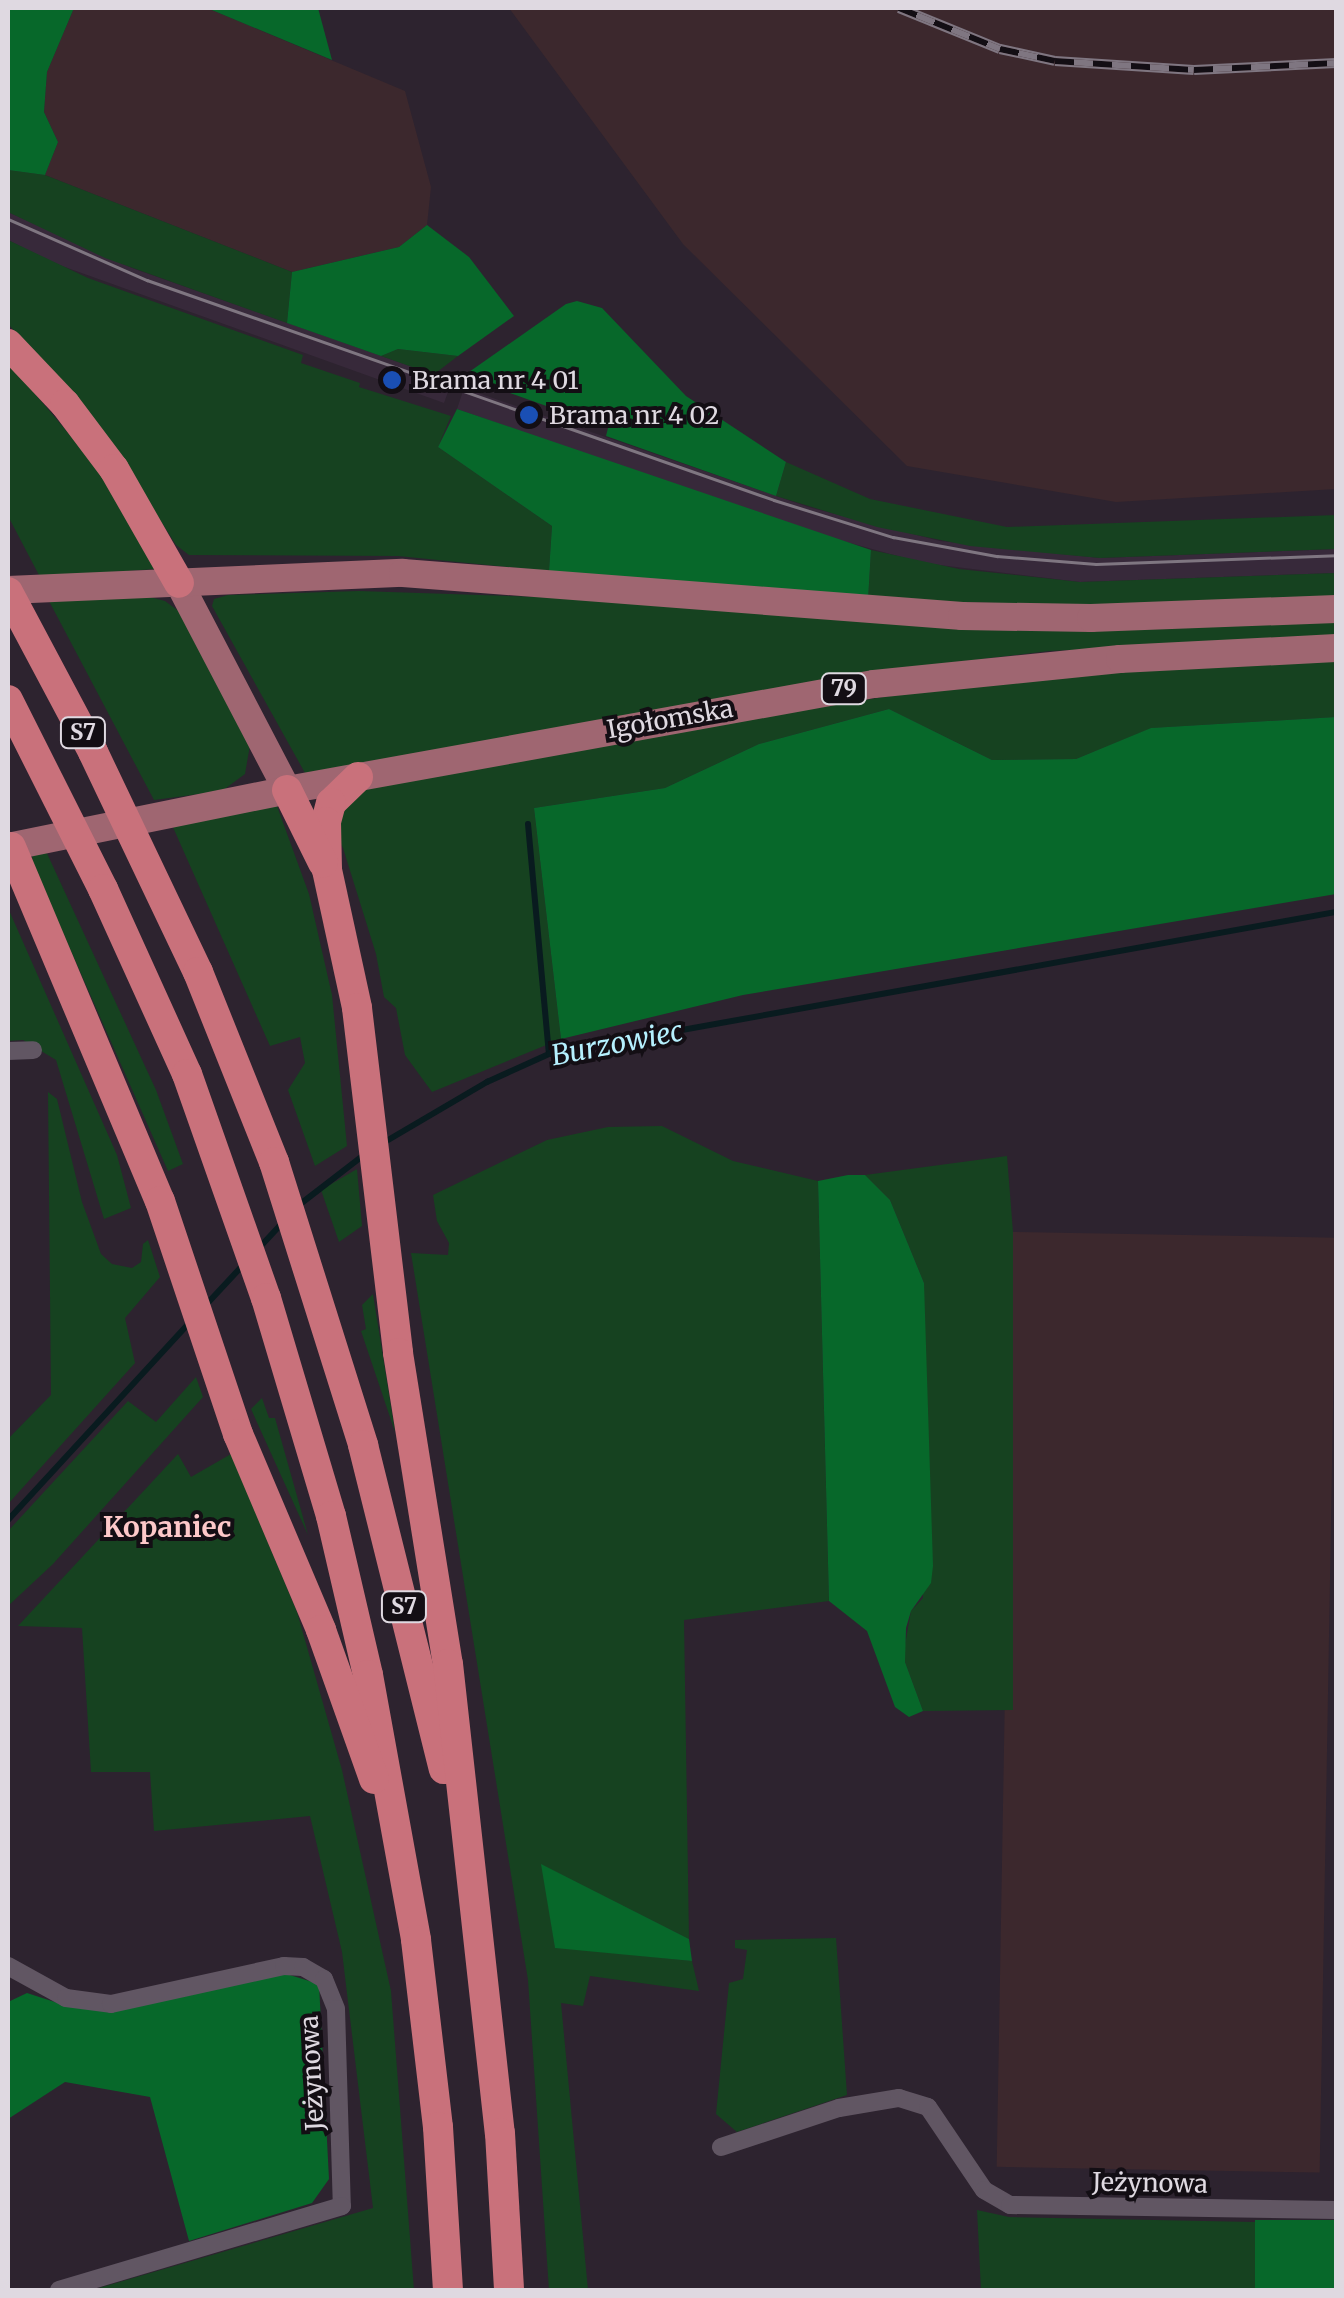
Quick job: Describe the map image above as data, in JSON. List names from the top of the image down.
{
  "streets": {
    "highway": ["S7"],
    "main road": ["79", "Igołomska"],
    "street": ["Jeżynowa"]
  },
  "districts": ["Kopaniec"],
  "water": ["Burzowiec"],
  "places": ["Brama nr 4 01", "Brama nr 4 02"]
}
